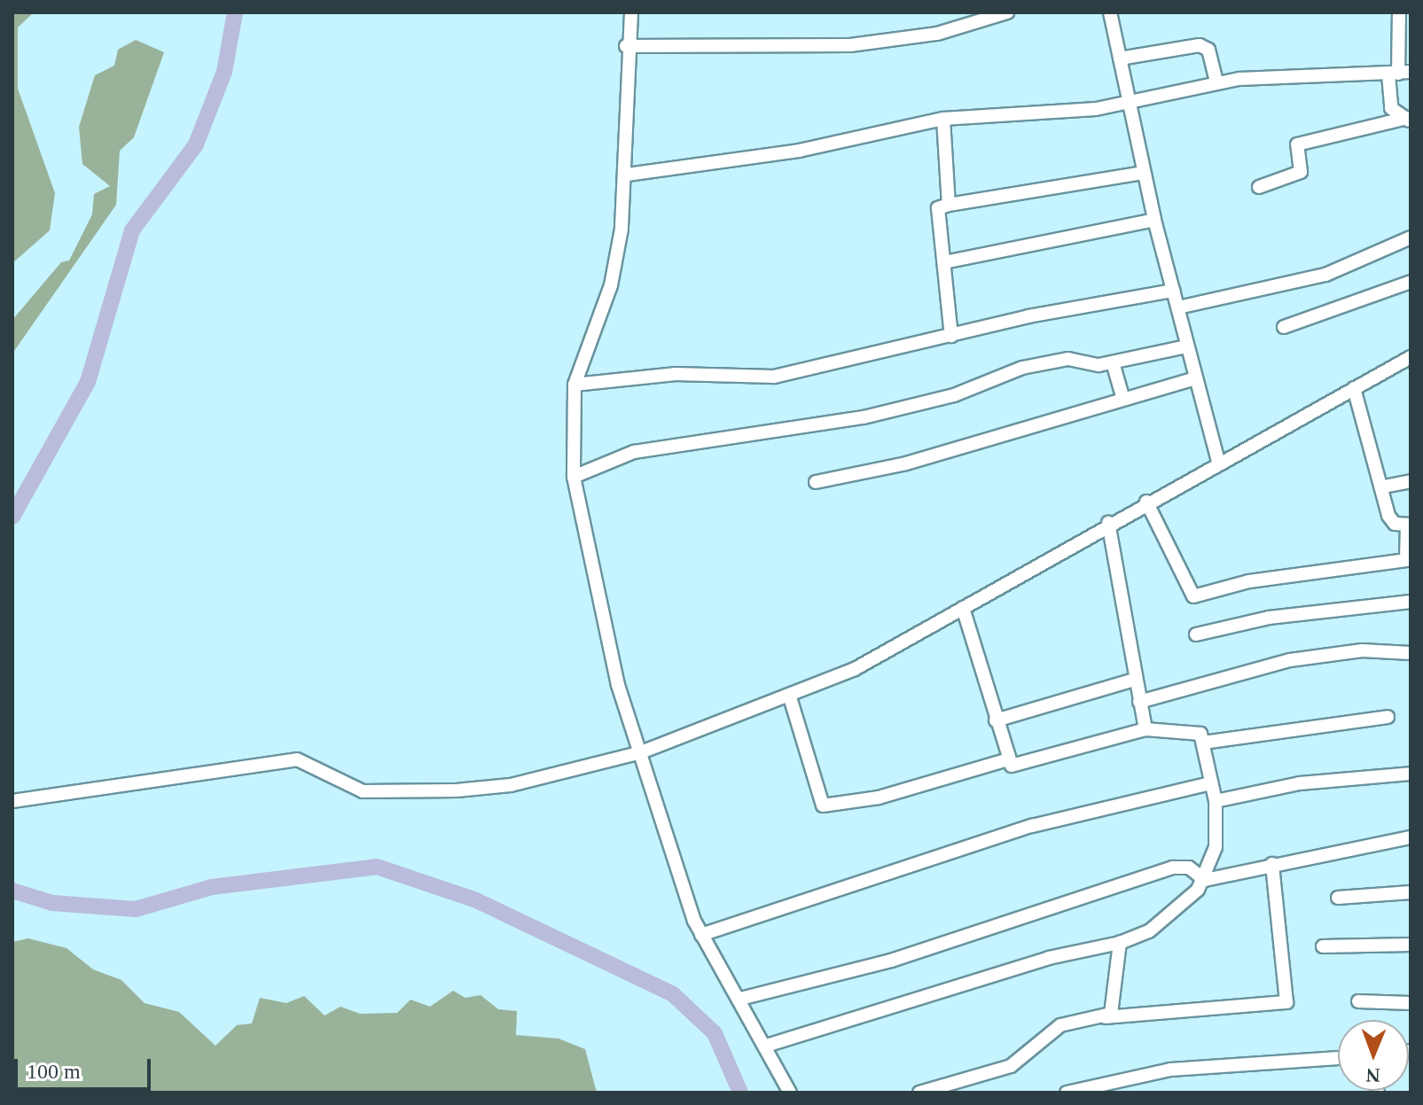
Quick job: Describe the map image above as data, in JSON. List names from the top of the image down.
{
  "scale_bar": "100 m",
  "north": "bottom"
}
